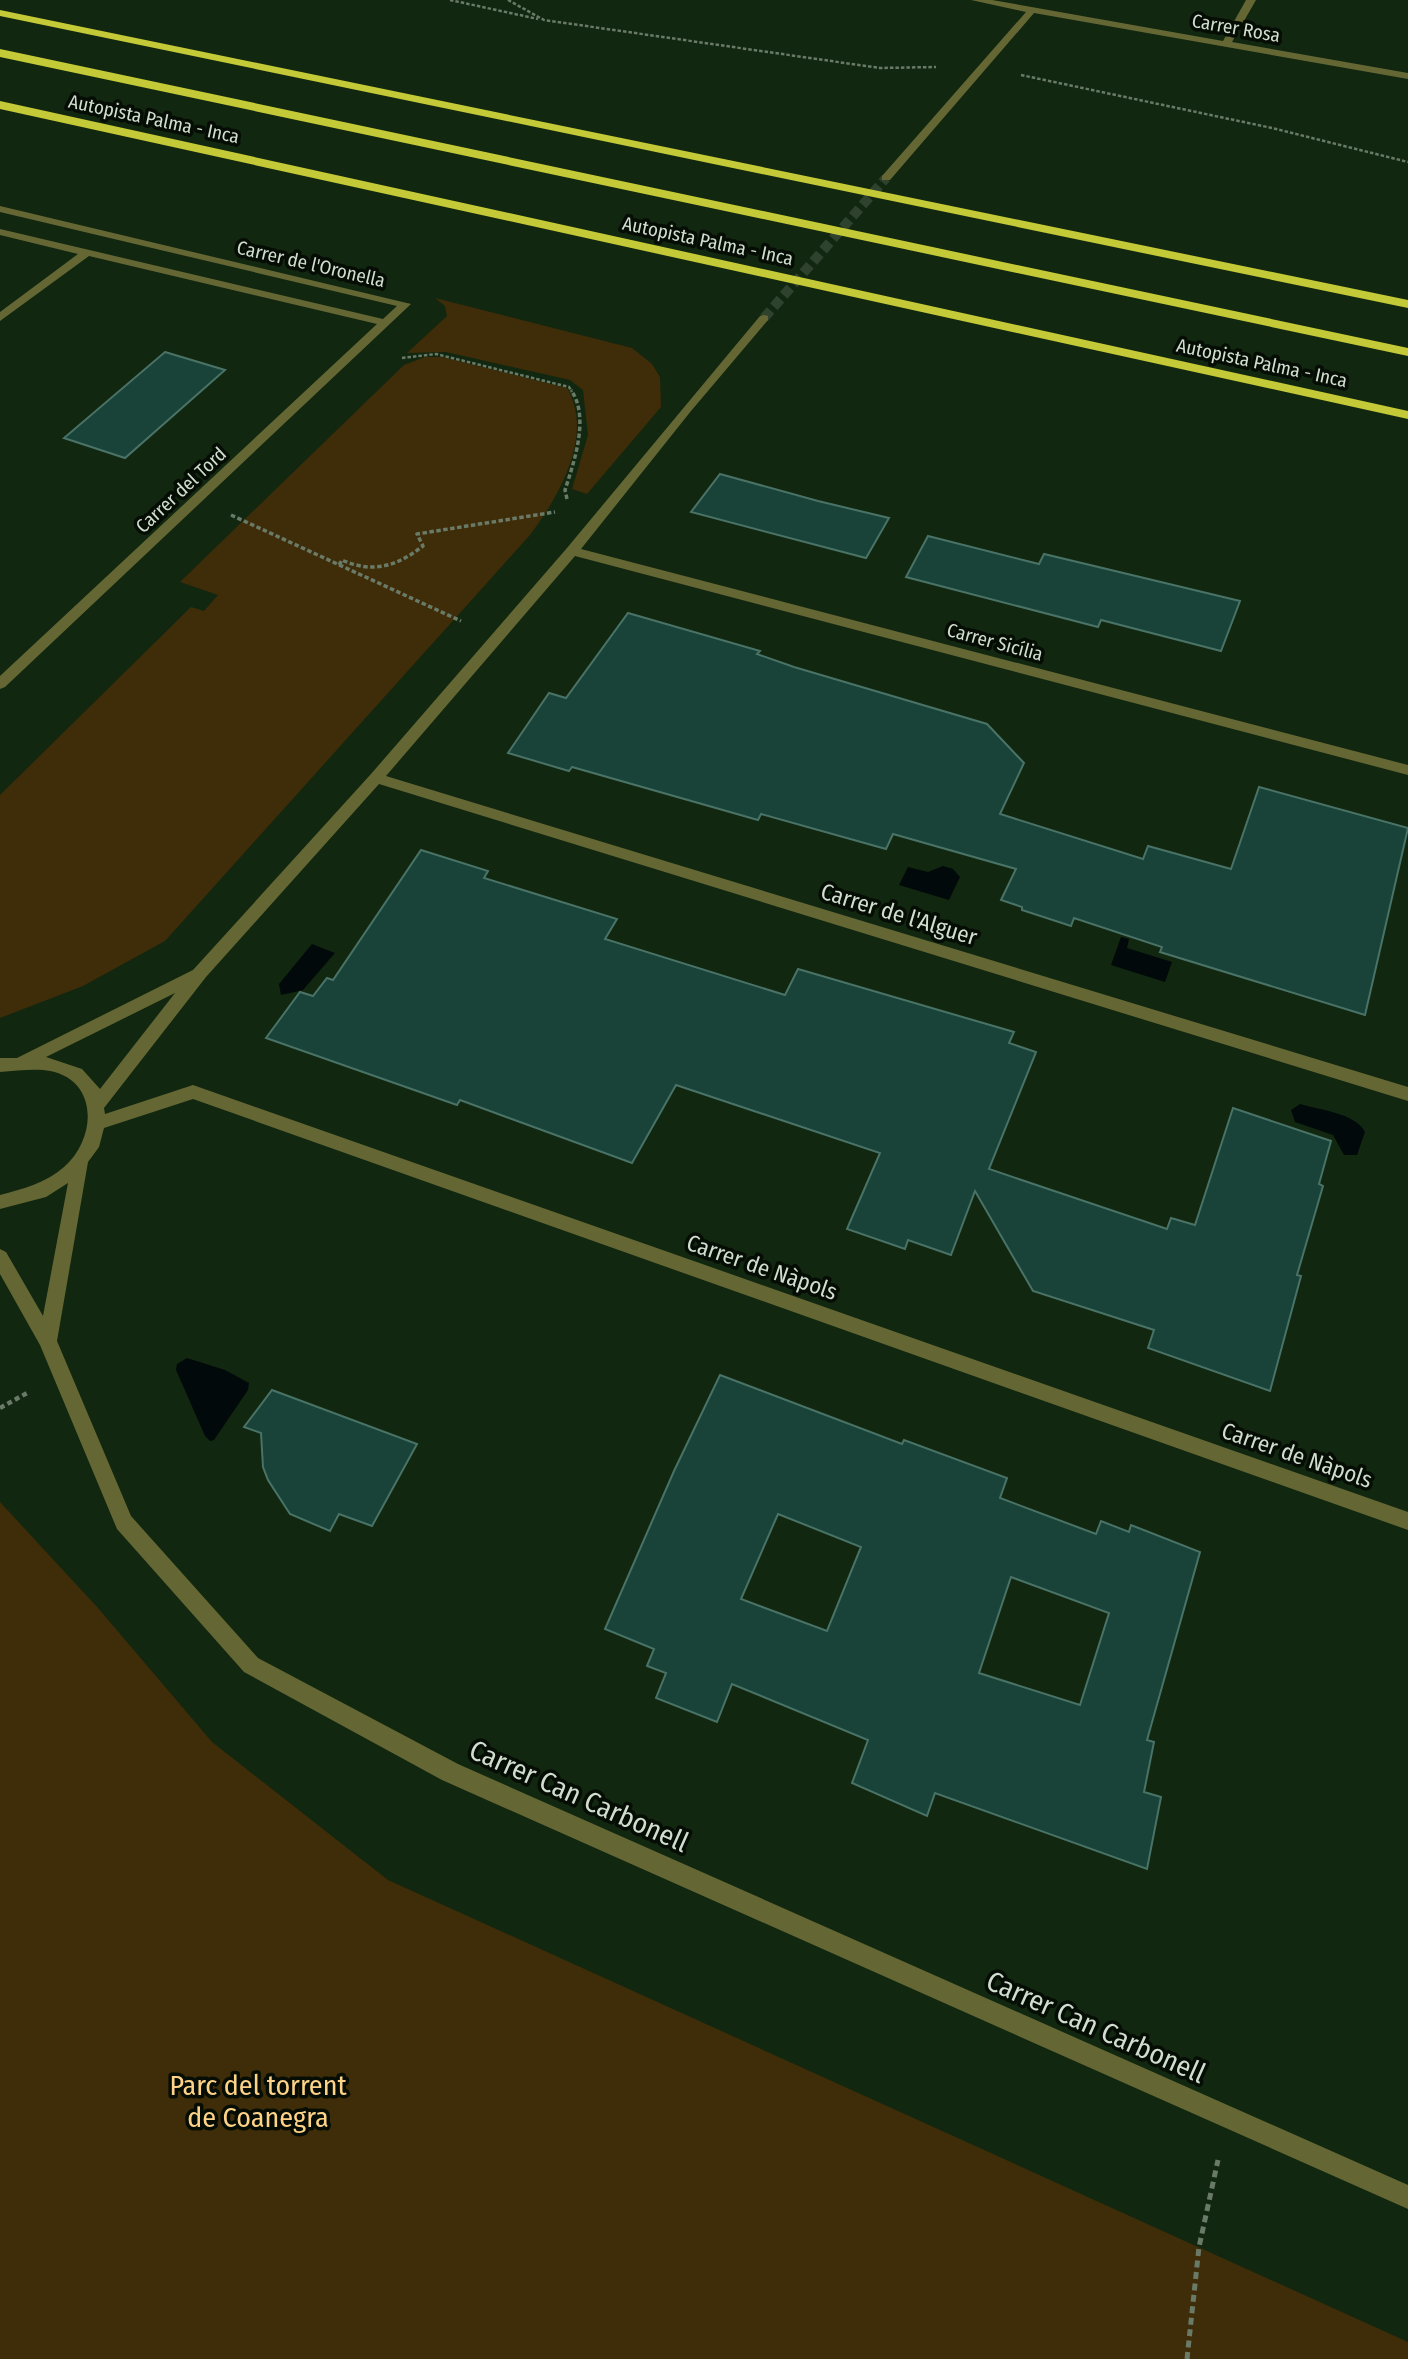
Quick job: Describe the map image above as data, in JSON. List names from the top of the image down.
{
  "streets": {
    "highway": ["Autopista Palma - Inca"],
    "street": [
      "Carrer Rosa",
      "Carrer de l'Oronella",
      "Carrer del Tord",
      "Carrer Sicília",
      "Carrer de l'Alguer",
      "Carrer de Nàpols",
      "Carrer Can Carbonell"
    ]
  },
  "crossings": [
    ["Carrer de l'Oronella", "Carrer del Tord"]
  ],
  "parks": ["Parc del torrent de Coanegra"]
}
